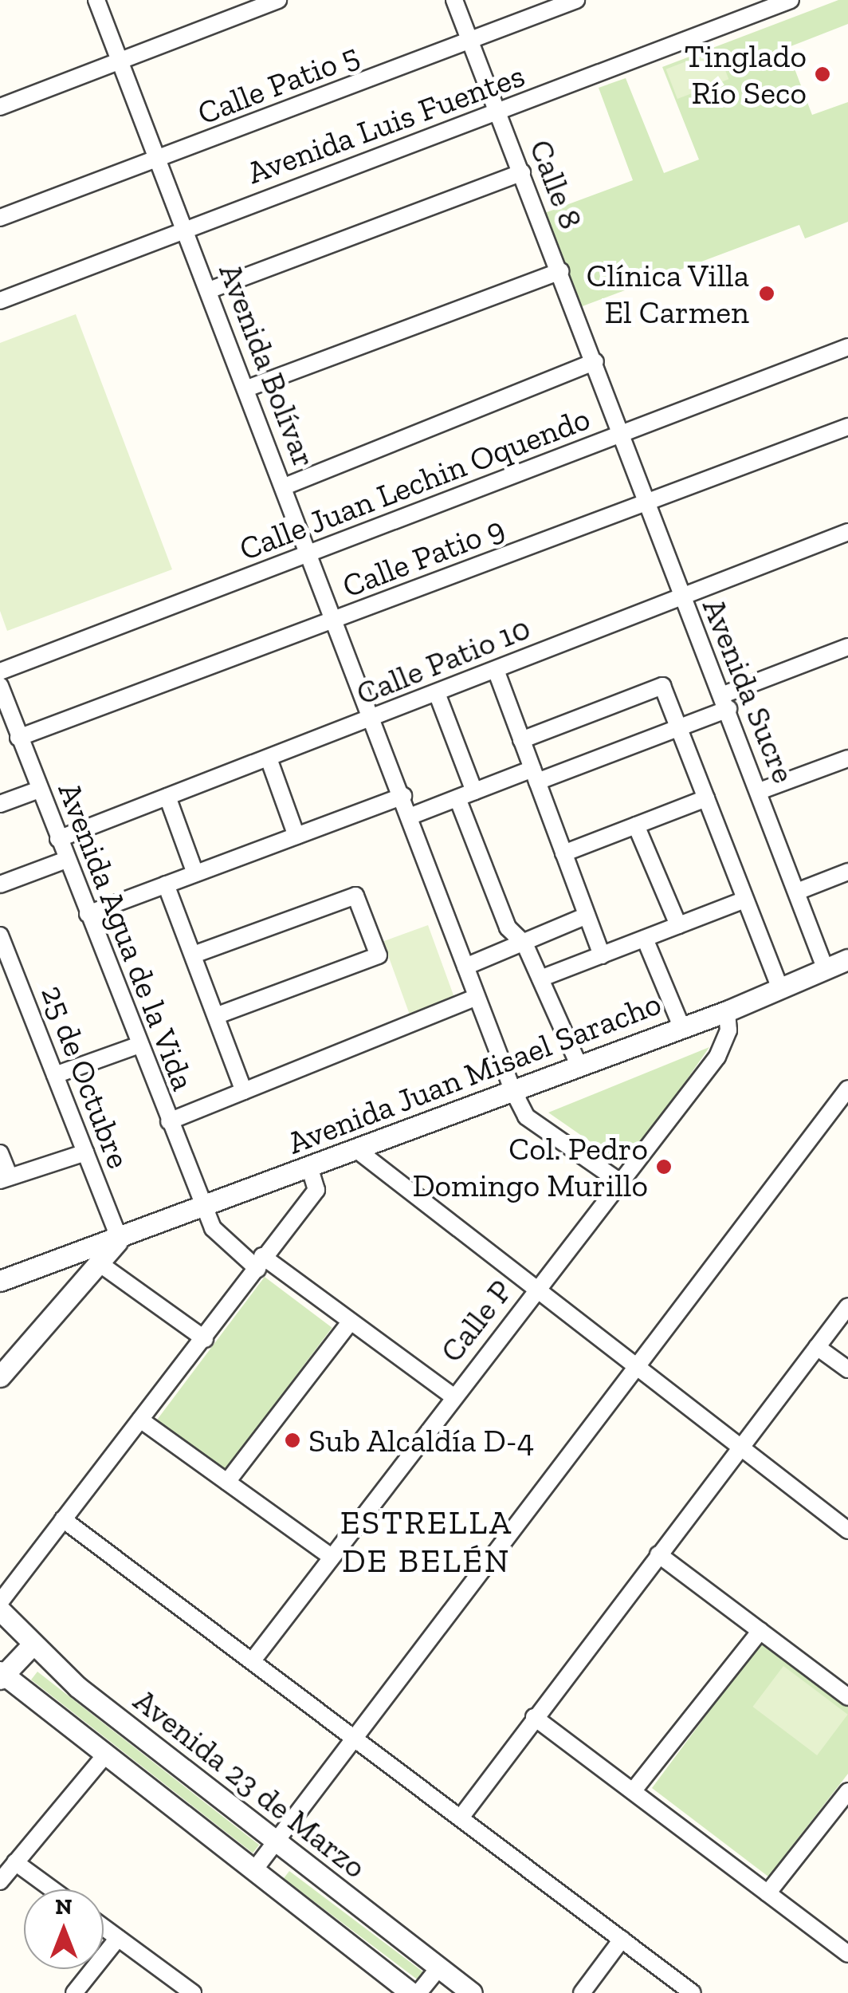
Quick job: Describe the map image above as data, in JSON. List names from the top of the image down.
{
  "streets": {
    "street": [
      "Calle Patio 5",
      "Avenida Luis Fuentes",
      "Calle 8",
      "Avenida Bolívar",
      "Calle Juan Lechin Oquendo",
      "Calle Patio 9",
      "Calle Patio 10",
      "Avenida Sucre",
      "Avenida Agua de la Vida",
      "Avenida Juan Misael Saracho",
      "25 de Octubre",
      "Calle P",
      "Avenida 23 de Marzo"
    ]
  },
  "crossings": [
    ["Calle Patio 5", "Calle 8"],
    ["Calle Patio 5", "Avenida Bolívar"],
    ["Avenida Luis Fuentes", "Calle 8"],
    ["Avenida Luis Fuentes", "Avenida Bolívar"],
    ["Calle 8", "Calle Juan Lechin Oquendo"],
    ["Calle 8", "Avenida Sucre"],
    ["Avenida Bolívar", "Calle Juan Lechin Oquendo"],
    ["Avenida Bolívar", "Calle Patio 9"],
    ["Avenida Bolívar", "Calle Patio 10"],
    ["Calle Juan Lechin Oquendo", "Avenida Sucre"],
    ["Calle Patio 9", "Avenida Sucre"],
    ["Calle Patio 9", "Avenida Agua de la Vida"],
    ["Calle Patio 10", "Avenida Sucre"],
    ["Calle Patio 10", "Avenida Agua de la Vida"],
    ["Avenida Sucre", "Avenida Juan Misael Saracho"],
    ["Avenida Agua de la Vida", "Avenida Juan Misael Saracho"],
    ["Avenida Agua de la Vida", "Calle P"],
    ["Avenida Juan Misael Saracho", "25 de Octubre"],
    ["Avenida Juan Misael Saracho", "Calle P"]
  ],
  "districts": ["ESTRELLA DE BELÉN"],
  "places": [
    "Tinglado Río Seco",
    "Clínica Villa El Carmen",
    "Col. Pedro Domingo Murillo",
    "Sub Alcaldía D-4"
  ],
  "north": "top"
}
